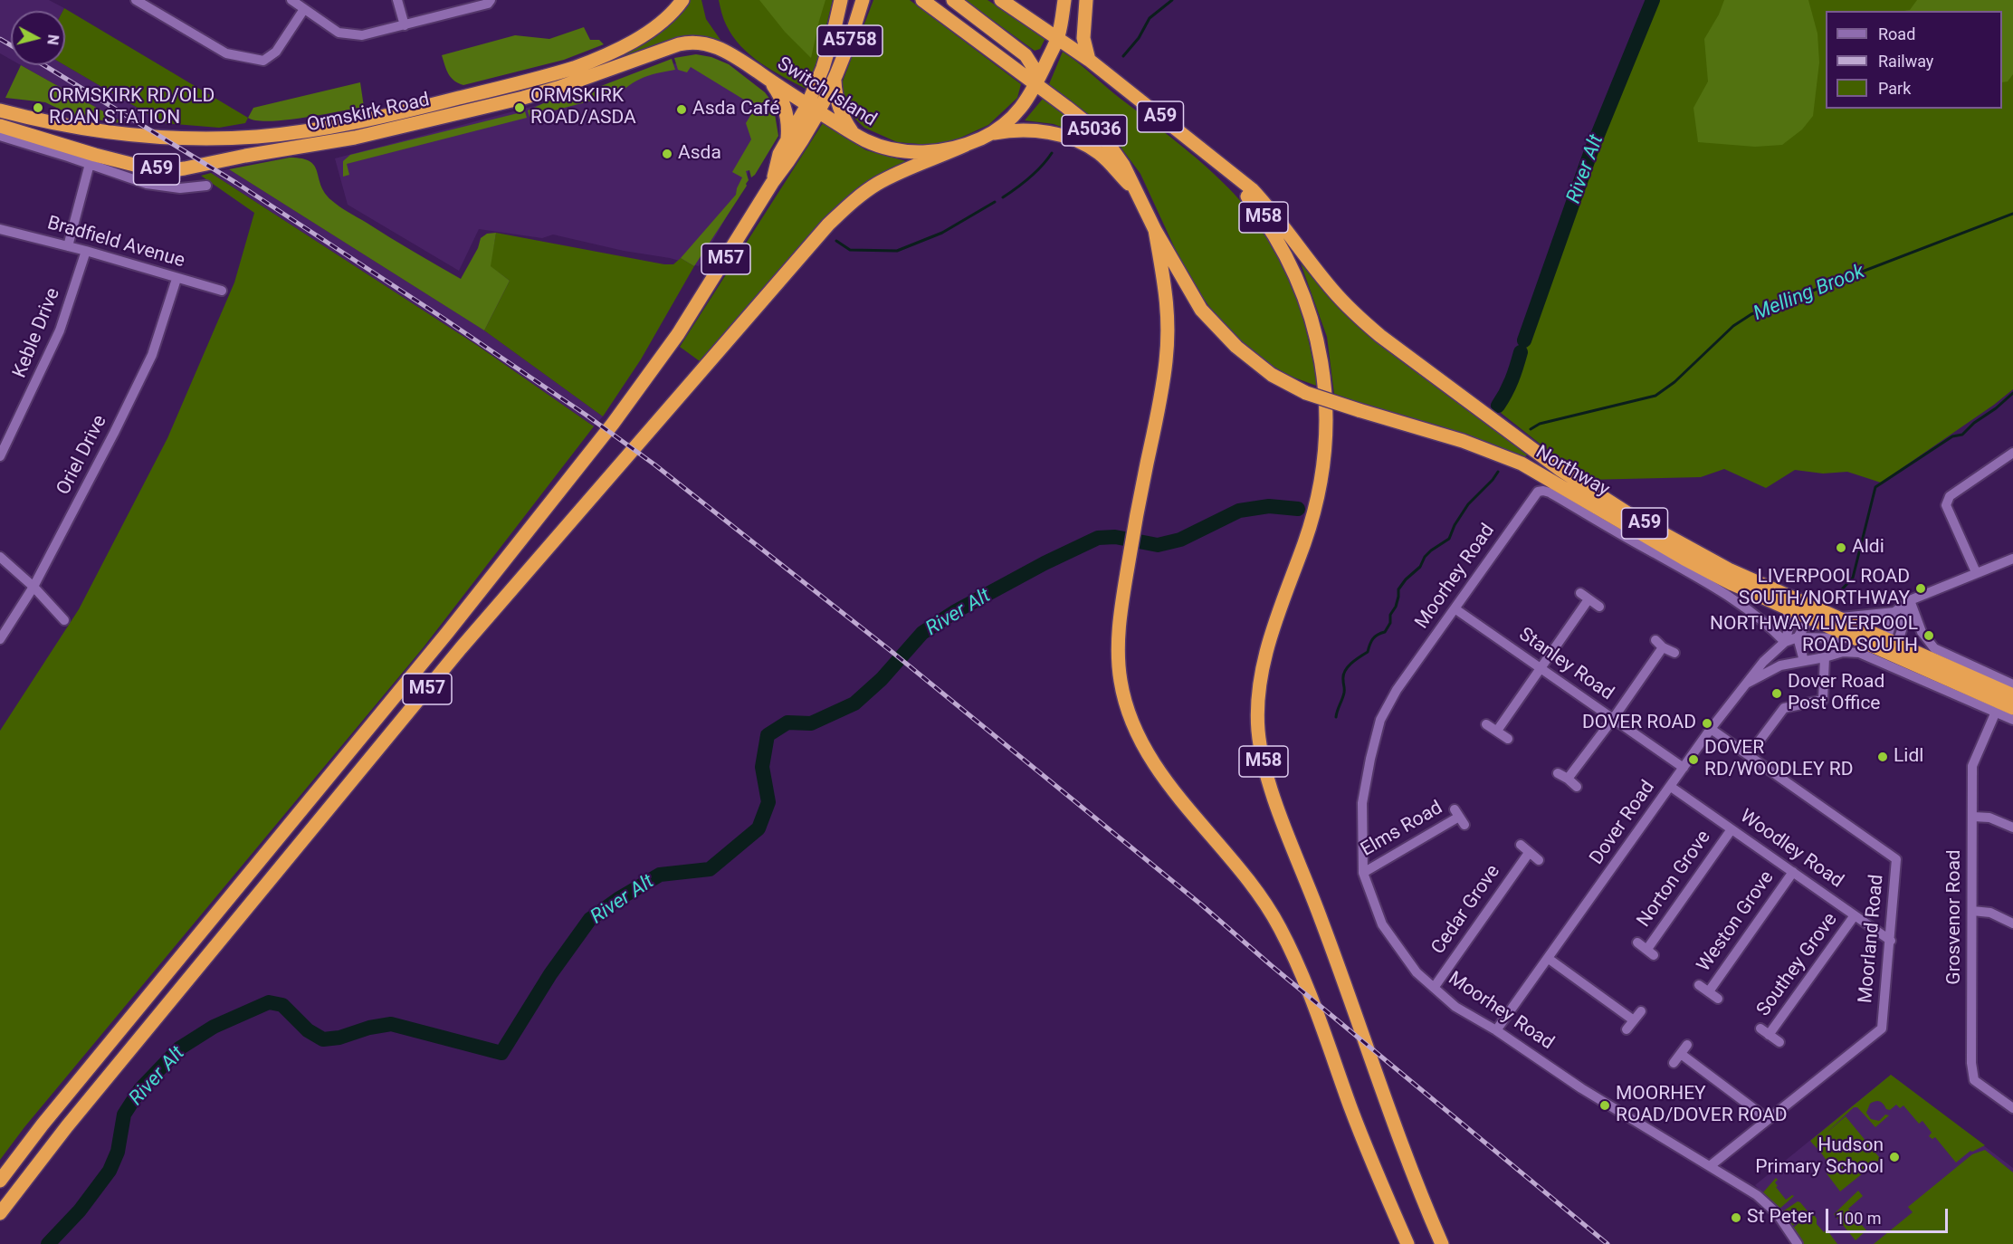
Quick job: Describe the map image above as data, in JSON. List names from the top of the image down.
{
  "streets": {
    "highway": [
      "A5758",
      "Switch Island",
      "Ormskirk Road",
      "A59",
      "A5036",
      "M58",
      "M57",
      "Northway"
    ],
    "street": [
      "Bradfield Avenue",
      "Keble Drive",
      "Oriel Drive",
      "Moorhey Road",
      "Stanley Road",
      "Dover Road",
      "Elms Road",
      "Woodley Road",
      "Norton Grove",
      "Cedar Grove",
      "Grosvenor Road",
      "Weston Grove",
      "Moorland Road",
      "Southey Grove"
    ]
  },
  "crossings": [
    ["Switch Island", "Ormskirk Road"],
    ["Switch Island", "A59"],
    ["Switch Island", "A5036"],
    ["Switch Island", "M57"],
    ["A59", "A5036"],
    ["A59", "M58"],
    ["A59", "Northway"],
    ["M58", "Northway"],
    ["Bradfield Avenue", "Keble Drive"],
    ["Bradfield Avenue", "Oriel Drive"],
    ["Northway", "Moorhey Road"],
    ["Northway", "Dover Road"],
    ["Moorhey Road", "Stanley Road"],
    ["Moorhey Road", "Dover Road"],
    ["Moorhey Road", "Elms Road"],
    ["Moorhey Road", "Cedar Grove"],
    ["Moorhey Road", "Moorland Road"],
    ["Stanley Road", "Dover Road"],
    ["Dover Road", "Woodley Road"],
    ["Dover Road", "Moorland Road"],
    ["Woodley Road", "Norton Grove"],
    ["Woodley Road", "Weston Grove"],
    ["Woodley Road", "Moorland Road"],
    ["Woodley Road", "Southey Grove"]
  ],
  "water": ["River Alt", "Melling Brook"],
  "places": [
    "ORMSKIRK RD/OLD ROAN STATION",
    "ORMSKIRK ROAD/ASDA",
    "Asda Café",
    "Asda",
    "Aldi",
    "LIVERPOOL ROAD SOUTH/NORTHWAY",
    "NORTHWAY/LIVERPOOL ROAD SOUTH",
    "Dover Road Post Office",
    "DOVER ROAD",
    "Lidl",
    "DOVER RD/WOODLEY RD",
    "MOORHEY ROAD/DOVER ROAD",
    "Hudson Primary School",
    "St Peter"
  ],
  "legend": ["Road", "Railway", "Park"],
  "scale_bar": "100 m",
  "north": "right"
}
